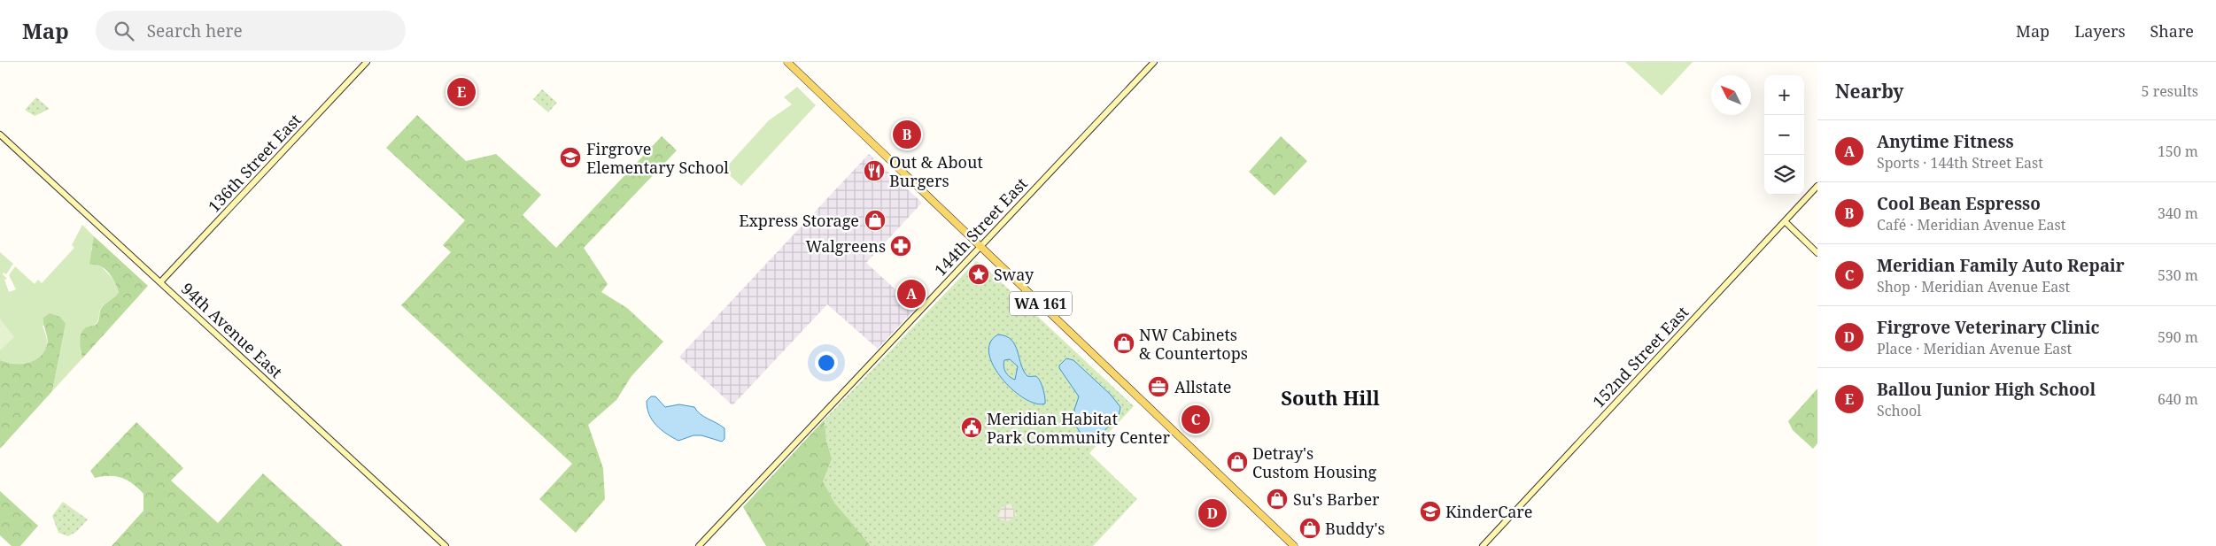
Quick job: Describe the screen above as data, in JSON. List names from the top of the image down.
{
  "streets": {
    "main road": [
      "136th Street East",
      "144th Street East",
      "WA 161",
      "94th Avenue East",
      "152nd Street East"
    ]
  },
  "crossings": [
    ["136th Street East", "94th Avenue East"],
    ["144th Street East", "WA 161"]
  ],
  "districts": ["South Hill"],
  "places": {
    "school or university": ["Firgrove Elementary School", "KinderCare"],
    "restaurant": ["Out & About Burgers"],
    "shop": [
      "Express Storage",
      "NW Cabinets & Countertops",
      "Detray's Custom Housing",
      "Su's Barber",
      "Buddy's"
    ],
    "pharmacy": ["Walgreens"],
    "place": ["Sway"],
    "office": ["Allstate"],
    "public building": ["Meridian Habitat Park Community Center"]
  },
  "north": "top left",
  "page": {
    "header": "Map",
    "search": "Search here",
    "nav": ["Map", "Layers", "Share"],
    "heading": ["Nearby", "5 results"],
    "map_buttons": ["+", "−"],
    "pins": [
      "E",
      "B",
      "A",
      "C",
      "D"
    ],
    "list": [
      {
        "mark": "A",
        "name": "Anytime Fitness",
        "note": "Sports · 144th Street East",
        "value": "150 m"
      },
      {
        "mark": "B",
        "name": "Cool Bean Espresso",
        "note": "Café · Meridian Avenue East",
        "value": "340 m"
      },
      {
        "mark": "C",
        "name": "Meridian Family Auto Repair",
        "note": "Shop · Meridian Avenue East",
        "value": "530 m"
      },
      {
        "mark": "D",
        "name": "Firgrove Veterinary Clinic",
        "note": "Place · Meridian Avenue East",
        "value": "590 m"
      },
      {
        "mark": "E",
        "name": "Ballou Junior High School",
        "note": "School",
        "value": "640 m"
      }
    ]
  }
}
